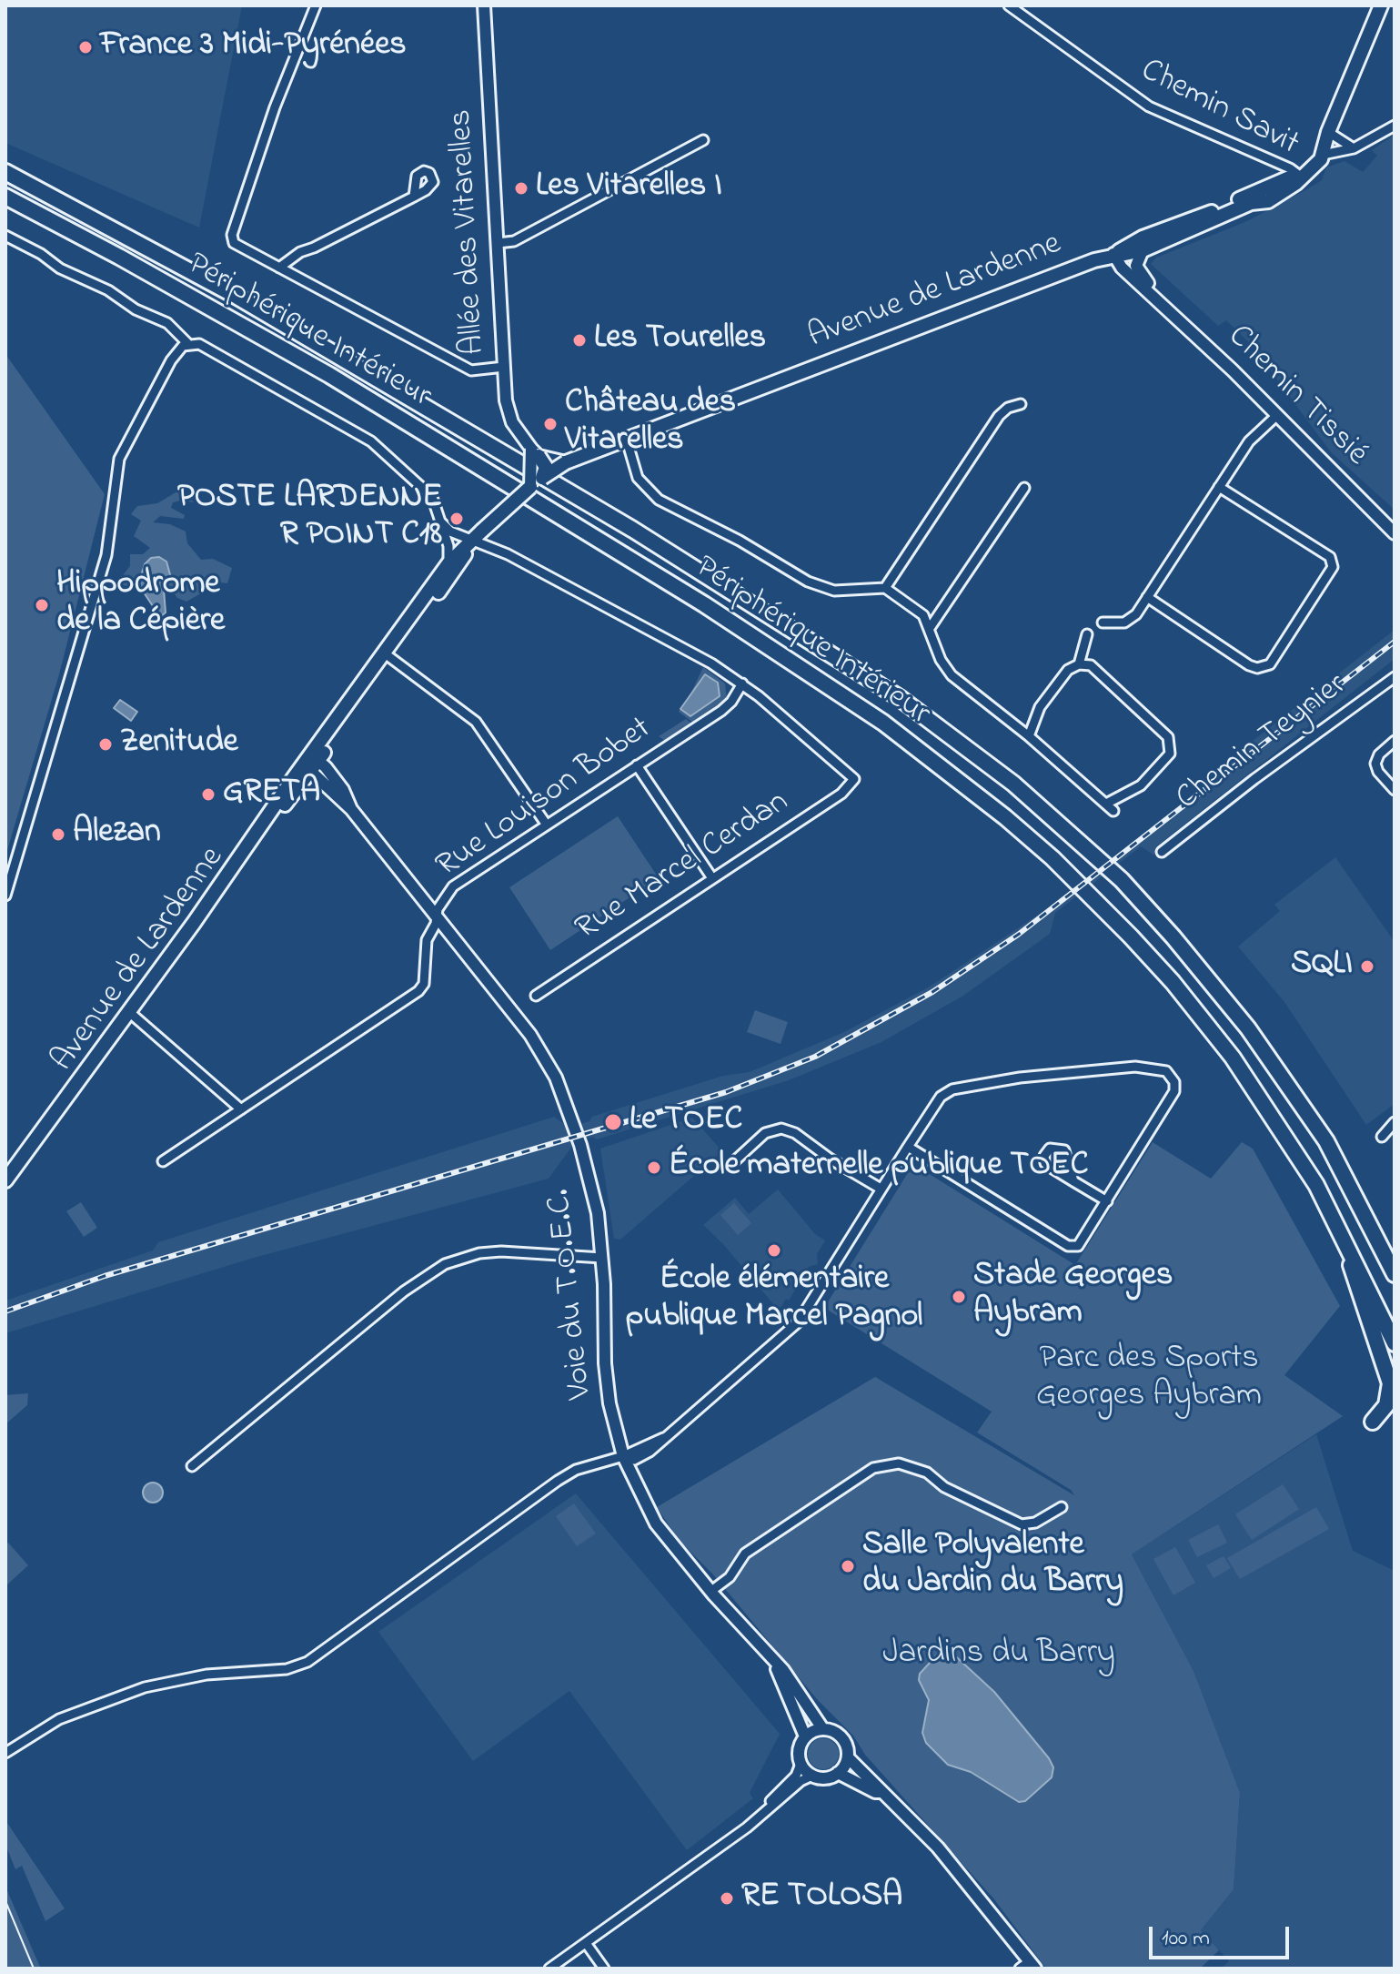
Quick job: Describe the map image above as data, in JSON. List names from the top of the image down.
{
  "streets": {
    "highway": ["Périphérique Intérieur"],
    "main road": ["Avenue de Lardenne"],
    "street": [
      "Chemin Savit",
      "Allée des Vitarelles",
      "Chemin Tissié",
      "Chemin Teynier",
      "Rue Louison Bobet",
      "Rue Marcel Cerdan",
      "Voie du T.O.E.C."
    ]
  },
  "crossings": [
    ["Chemin Savit", "Avenue de Lardenne"],
    ["Avenue de Lardenne", "Chemin Tissié"],
    ["Avenue de Lardenne", "Voie du T.O.E.C."],
    ["Rue Louison Bobet", "Rue Marcel Cerdan"],
    ["Rue Louison Bobet", "Voie du T.O.E.C."]
  ],
  "parks": ["Parc des Sports Georges Aybram", "Jardins du Barry"],
  "places": [
    "France 3 Midi-Pyrénées",
    "Les Vitarelles I",
    "Les Tourelles",
    "Château des Vitarelles",
    "POSTE LARDENNE R POINT C18",
    "Hippodrome de la Cépière",
    "Zenitude",
    "GRETA",
    "Alezan",
    "SQLI",
    "Le TOEC",
    "École maternelle publique TOEC",
    "École élémentaire publique Marcel Pagnol",
    "Stade Georges Aybram",
    "Salle Polyvalente du Jardin du Barry",
    "RE TOLOSA"
  ],
  "scale_bar": "100 m"
}
